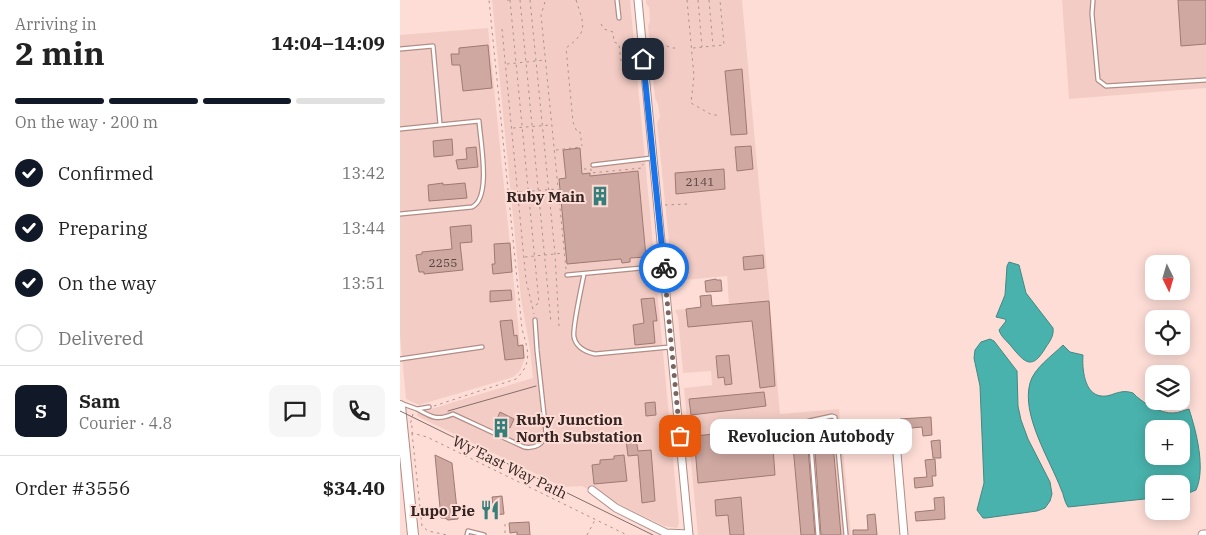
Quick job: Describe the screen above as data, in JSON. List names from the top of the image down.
{
  "streets": {
    "path": ["Wy'East Way Path"]
  },
  "places": {
    "building": ["Ruby Main", "Ruby Junction North Substation"],
    "other": ["Revolucion Autobody"],
    "restaurant": ["Lupo Pie"]
  },
  "house_numbers": ["2141", "2255"],
  "north": "bottom",
  "page": {
    "heading": ["2 min", "Arriving in", "14:04–14:09"],
    "panel": [
      "Sam",
      "Courier · 4.8",
      "Order #3556",
      "$34.40"
    ],
    "bar": "On the way · 200 m",
    "list": [
      ["Confirmed", "13:42"],
      ["Preparing", "13:44"],
      ["On the way", "13:51"],
      "Delivered"
    ],
    "map_buttons": ["+", "−"],
    "round": "S",
    "bubble": "Revolucion Autobody"
  }
}
